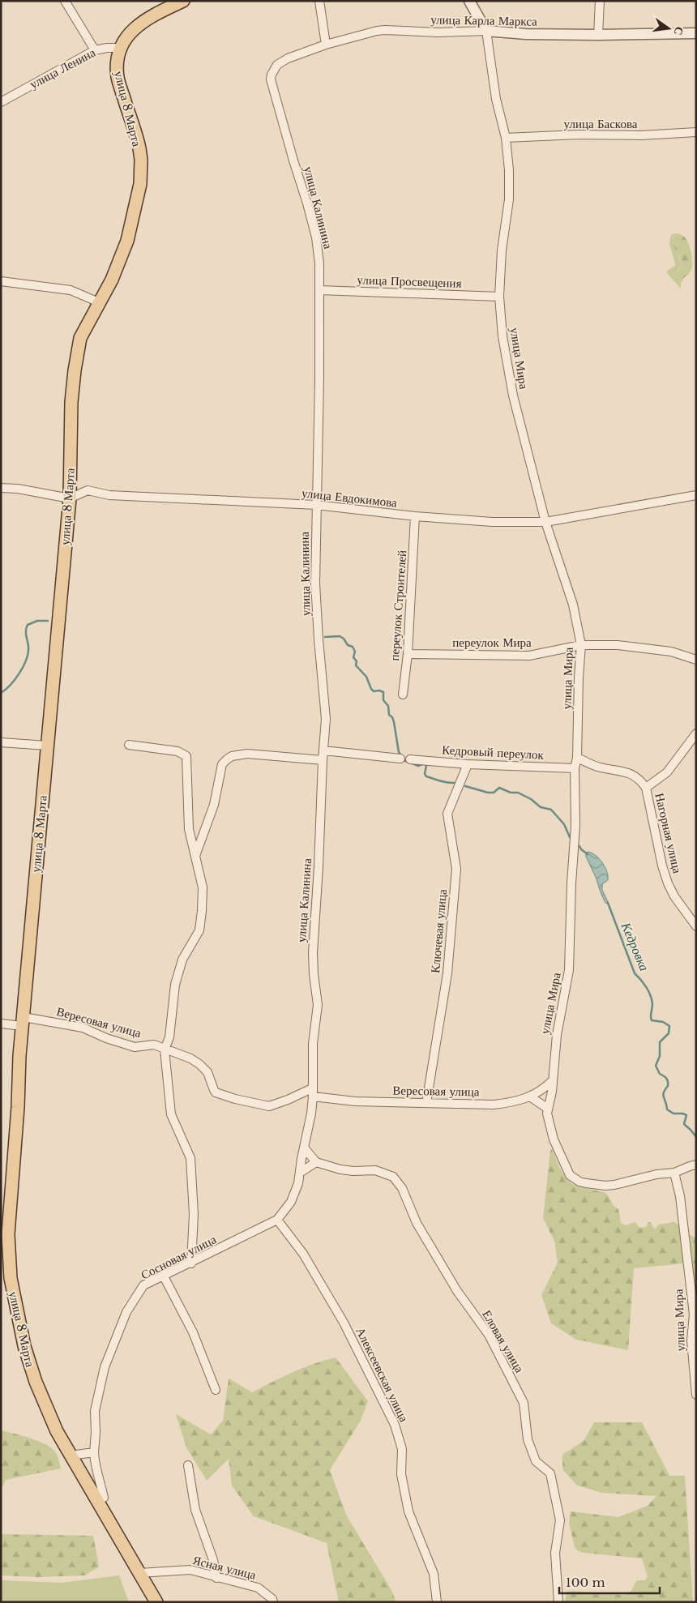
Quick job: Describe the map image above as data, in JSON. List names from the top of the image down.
{
  "streets": {
    "main road": ["улица 8 Марта"],
    "street": [
      "улица Карла Маркса",
      "улица Ленина",
      "улица Баскова",
      "улица Калинина",
      "улица Просвещения",
      "улица Мира",
      "улица Евдокимова",
      "переулок Строителей",
      "переулок Мира",
      "Кедровый переулок",
      "Нагорная улица",
      "Ключевая улица",
      "Вересовая улица",
      "Сосновая улица",
      "Еловая улица",
      "Алексеевская улица",
      "Ясная улица"
    ]
  },
  "crossings": [
    ["улица Карла Маркса", "улица Калинина"],
    ["улица Карла Маркса", "улица Мира"],
    ["улица Ленина", "улица 8 Марта"],
    ["улица 8 Марта", "улица Евдокимова"],
    ["улица 8 Марта", "Вересовая улица"],
    ["улица 8 Марта", "Ясная улица"],
    ["улица Баскова", "улица Мира"],
    ["улица Калинина", "улица Просвещения"],
    ["улица Калинина", "улица Евдокимова"],
    ["улица Калинина", "Вересовая улица"],
    ["улица Калинина", "Сосновая улица"],
    ["улица Просвещения", "улица Мира"],
    ["улица Мира", "улица Евдокимова"],
    ["улица Мира", "переулок Мира"],
    ["улица Мира", "Кедровый переулок"],
    ["улица Мира", "Вересовая улица"],
    ["улица Евдокимова", "переулок Строителей"],
    ["переулок Строителей", "переулок Мира"],
    ["Кедровый переулок", "Ключевая улица"],
    ["Ключевая улица", "Вересовая улица"],
    ["Вересовая улица", "Сосновая улица"],
    ["Сосновая улица", "Алексеевская улица"]
  ],
  "water": ["Кедровка"],
  "scale_bar": "100 m",
  "north": "right"
}
